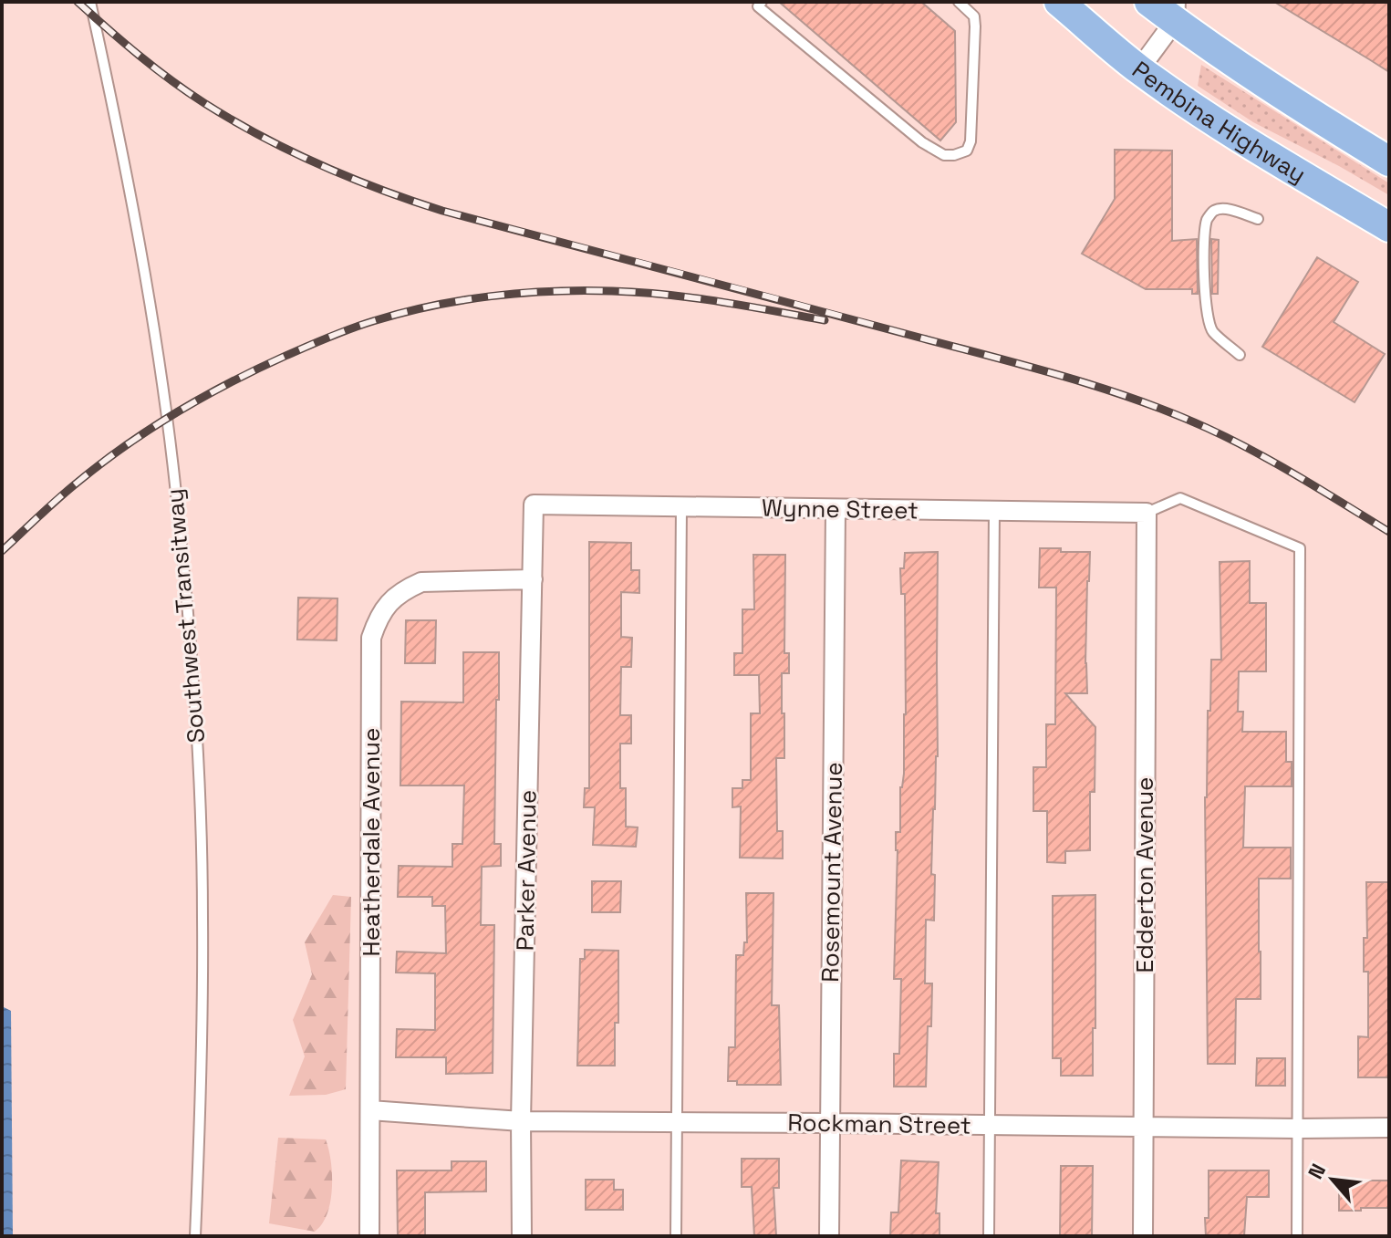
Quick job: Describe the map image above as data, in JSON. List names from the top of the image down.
{
  "streets": {
    "main road": ["Pembina Highway"],
    "street": [
      "Wynne Street",
      "Heatherdale Avenue",
      "Parker Avenue",
      "Rosemount Avenue",
      "Edderton Avenue",
      "Rockman Street"
    ],
    "lane": ["Southwest Transitway"]
  },
  "crossings": [
    ["Wynne Street", "Parker Avenue"],
    ["Wynne Street", "Rosemount Avenue"],
    ["Wynne Street", "Edderton Avenue"],
    ["Heatherdale Avenue", "Parker Avenue"],
    ["Heatherdale Avenue", "Rockman Street"],
    ["Parker Avenue", "Rockman Street"],
    ["Rosemount Avenue", "Rockman Street"],
    ["Edderton Avenue", "Rockman Street"]
  ],
  "north": "top left"
}
